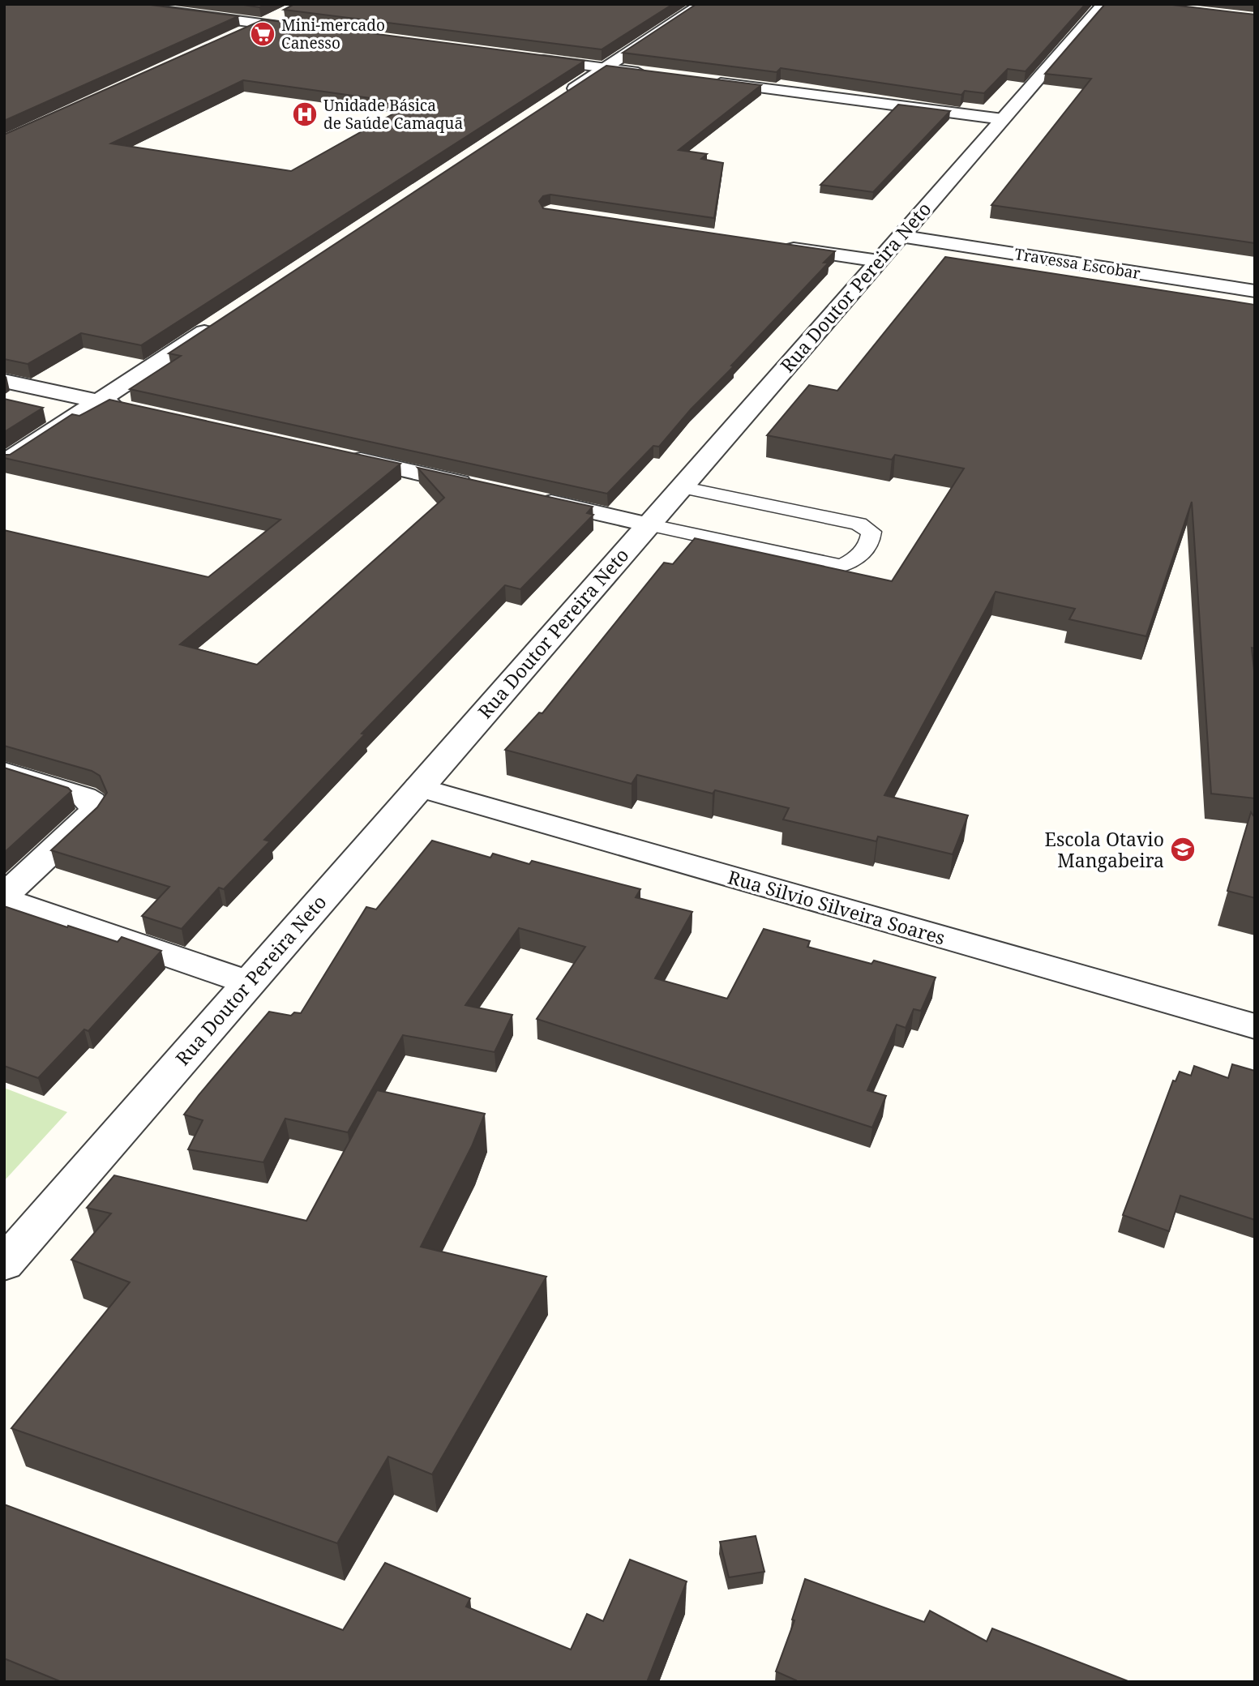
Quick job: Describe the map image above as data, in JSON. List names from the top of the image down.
{
  "streets": {
    "street": ["Travessa Escobar", "Rua Doutor Pereira Neto", "Rua Silvio Silveira Soares"]
  },
  "crossings": [
    ["Travessa Escobar", "Rua Doutor Pereira Neto"],
    ["Rua Doutor Pereira Neto", "Rua Silvio Silveira Soares"]
  ],
  "places": {
    "supermarket": ["Mini-mercado Canesso"],
    "hospital": ["Unidade Básica de Saúde Camaquã"],
    "school or university": ["Escola Otavio Mangabeira"]
  }
}
